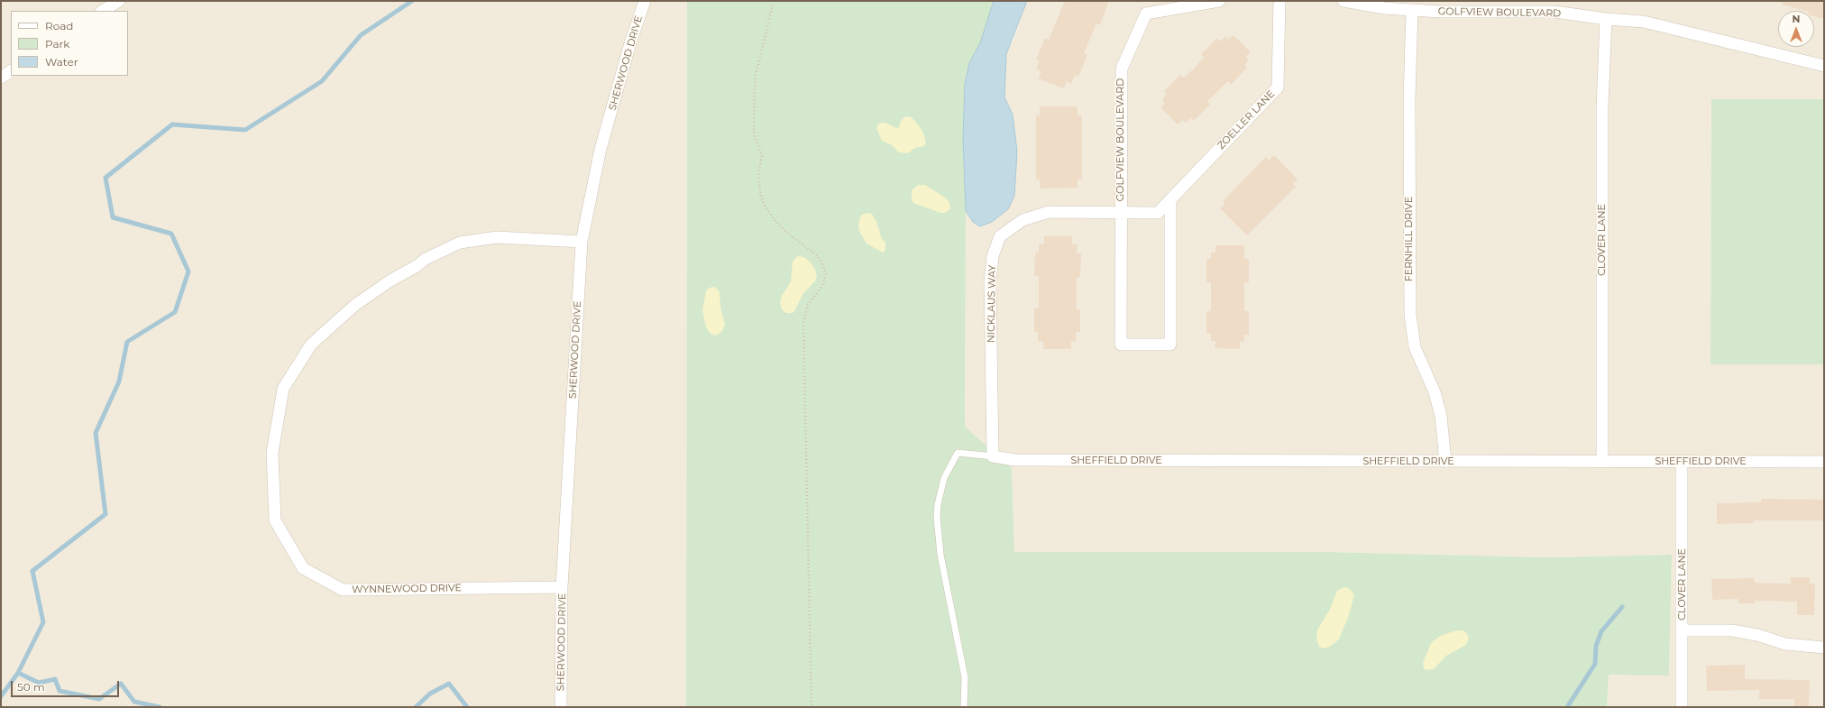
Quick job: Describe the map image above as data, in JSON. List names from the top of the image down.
{
  "streets": {
    "street": [
      "GOLFVIEW BOULEVARD",
      "SHERWOOD DRIVE",
      "ZOELLER LANE",
      "FERNHILL DRIVE",
      "CLOVER LANE",
      "NICKLAUS WAY",
      "SHEFFIELD DRIVE",
      "WYNNEWOOD DRIVE"
    ]
  },
  "crossings": [
    ["GOLFVIEW BOULEVARD", "ZOELLER LANE"],
    ["GOLFVIEW BOULEVARD", "FERNHILL DRIVE"],
    ["GOLFVIEW BOULEVARD", "CLOVER LANE"],
    ["GOLFVIEW BOULEVARD", "NICKLAUS WAY"],
    ["SHERWOOD DRIVE", "WYNNEWOOD DRIVE"],
    ["ZOELLER LANE", "NICKLAUS WAY"],
    ["FERNHILL DRIVE", "SHEFFIELD DRIVE"],
    ["CLOVER LANE", "SHEFFIELD DRIVE"],
    ["NICKLAUS WAY", "SHEFFIELD DRIVE"]
  ],
  "legend": ["Road", "Park", "Water"],
  "scale_bar": "50 m",
  "north": "top"
}
